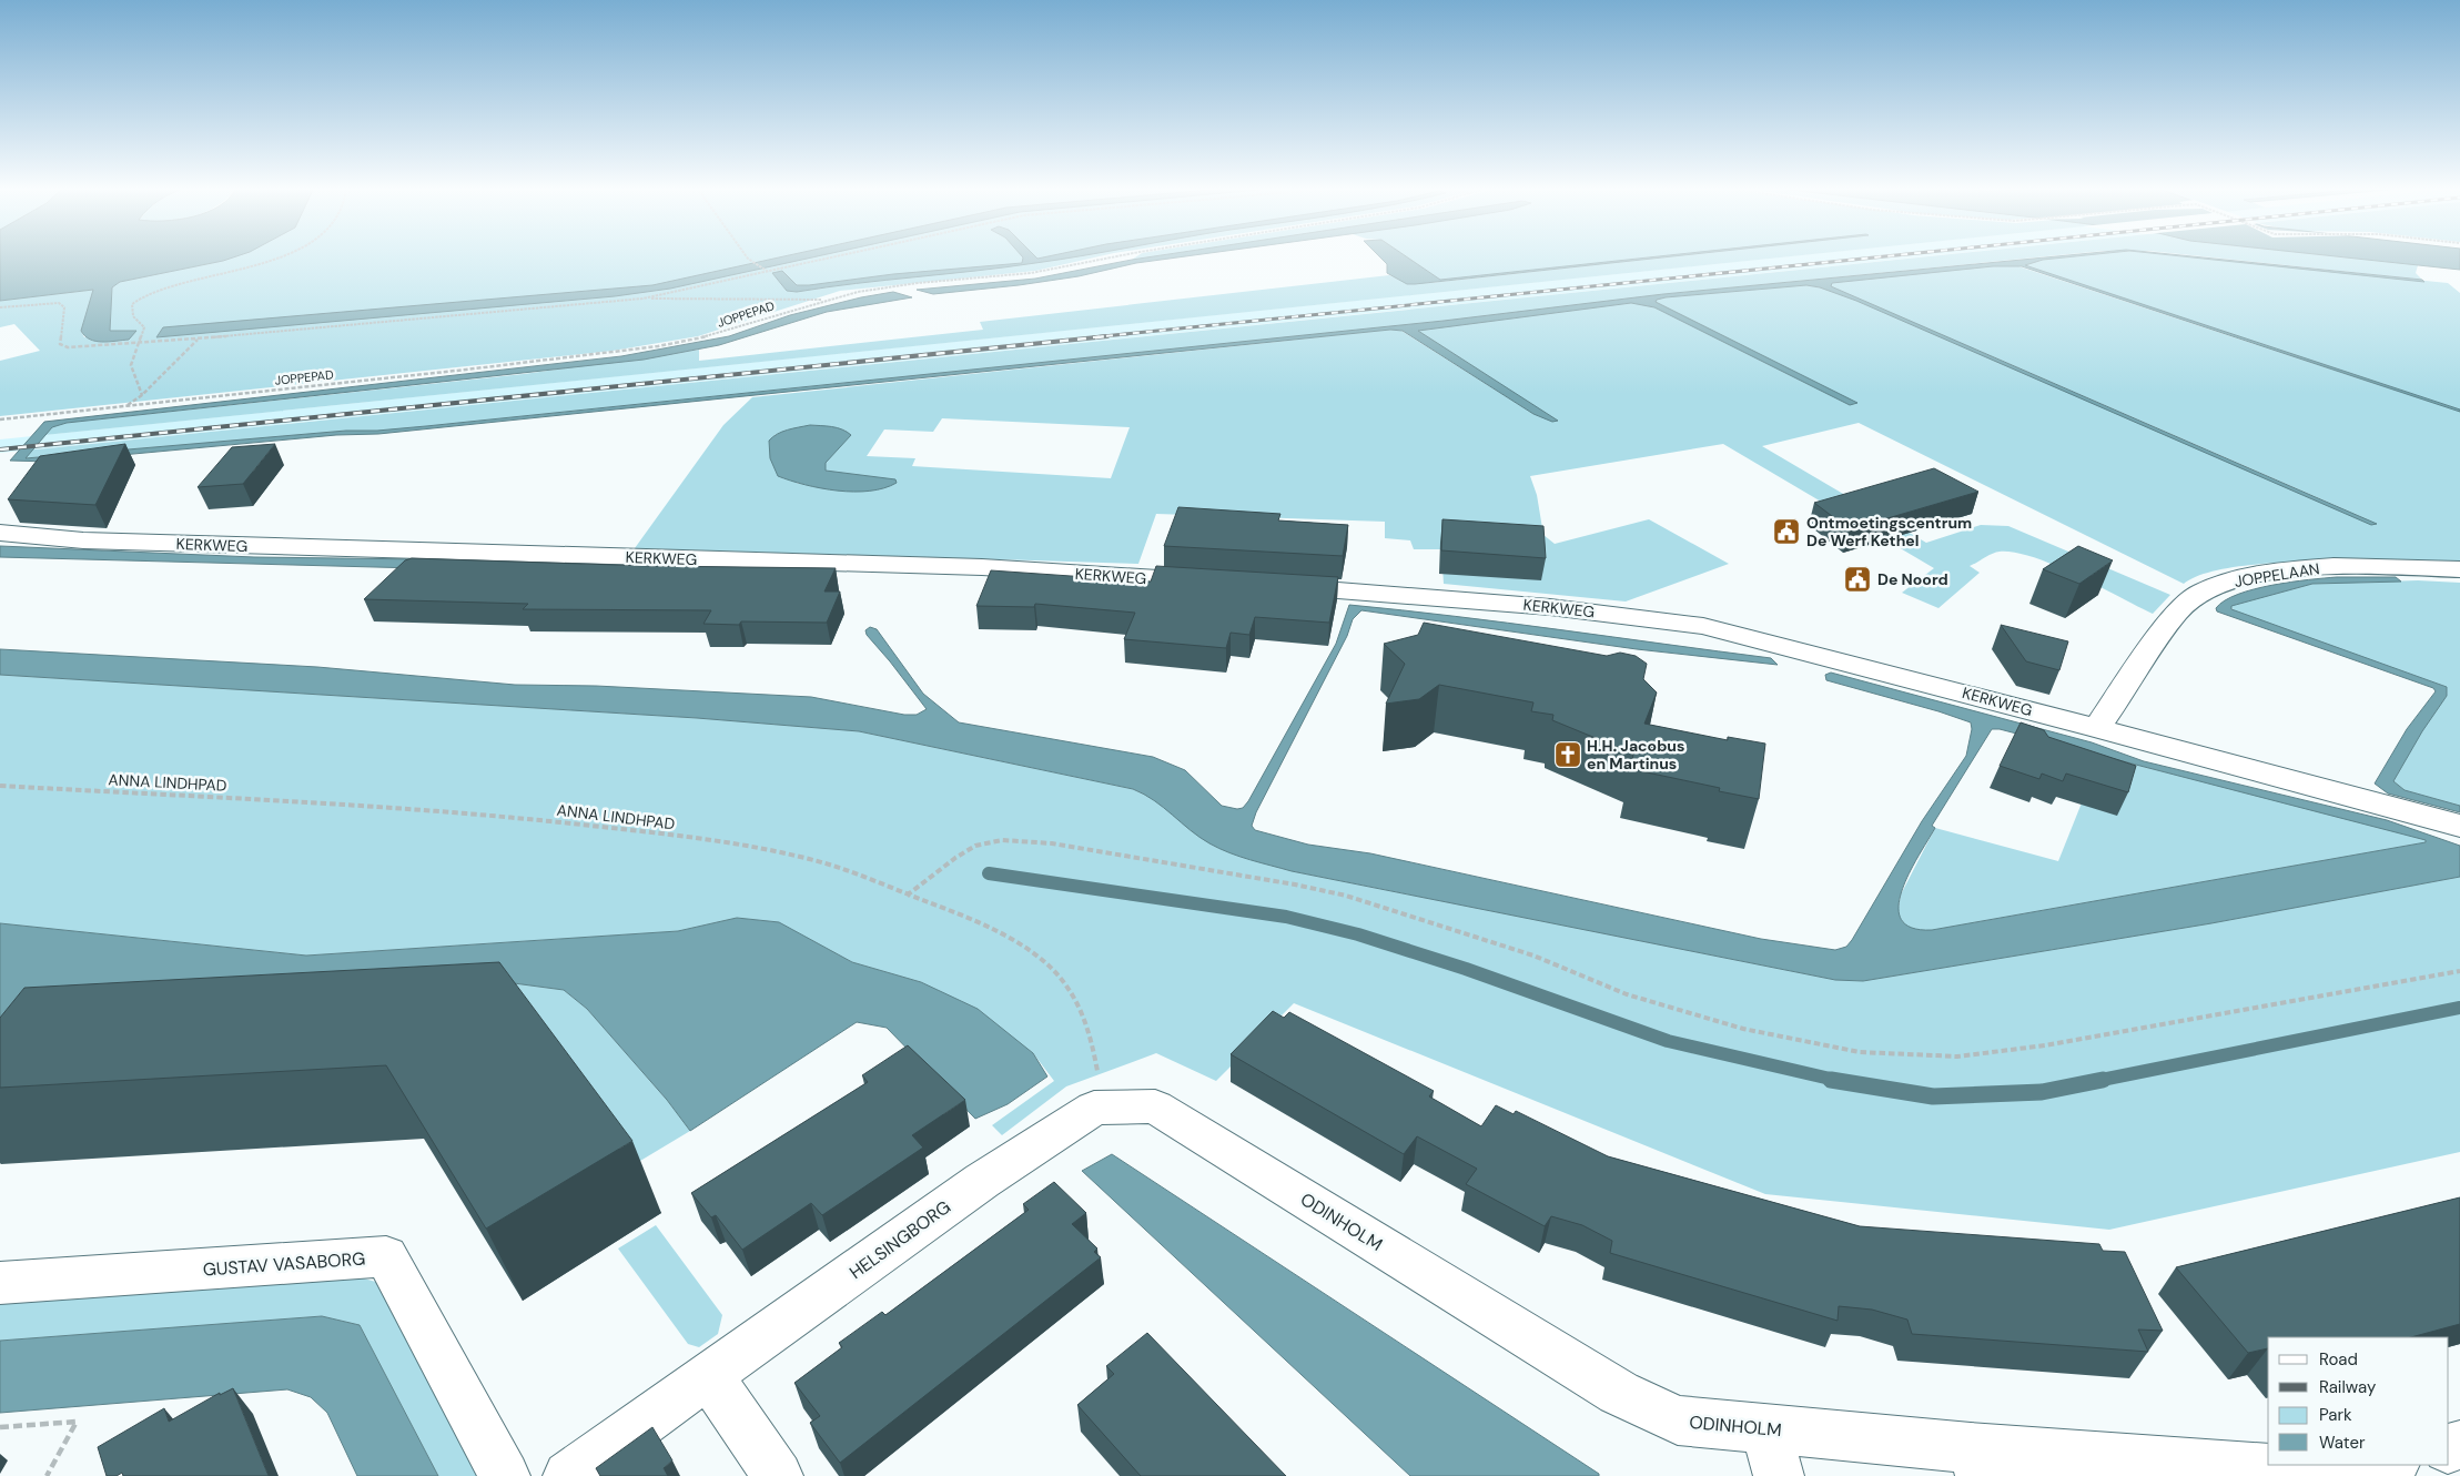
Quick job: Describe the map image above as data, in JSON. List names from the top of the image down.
{
  "streets": {
    "street": [
      "KERKWEG",
      "JOPPELAAN",
      "ODINHOLM",
      "HELSINGBORG",
      "GUSTAV VASABORG"
    ],
    "path": ["JOPPEPAD", "ANNA LINDHPAD"]
  },
  "crossings": [
    ["KERKWEG", "JOPPELAAN"],
    ["ANNA LINDHPAD", "ODINHOLM"],
    ["ANNA LINDHPAD", "HELSINGBORG"],
    ["ODINHOLM", "HELSINGBORG"]
  ],
  "places": {
    "public building": ["Ontmoetingscentrum De Werf Kethel", "De Noord"],
    "church": ["H.H. Jacobus en Martinus"]
  },
  "legend": [
    "Road",
    "Railway",
    "Park",
    "Water"
  ]
}
